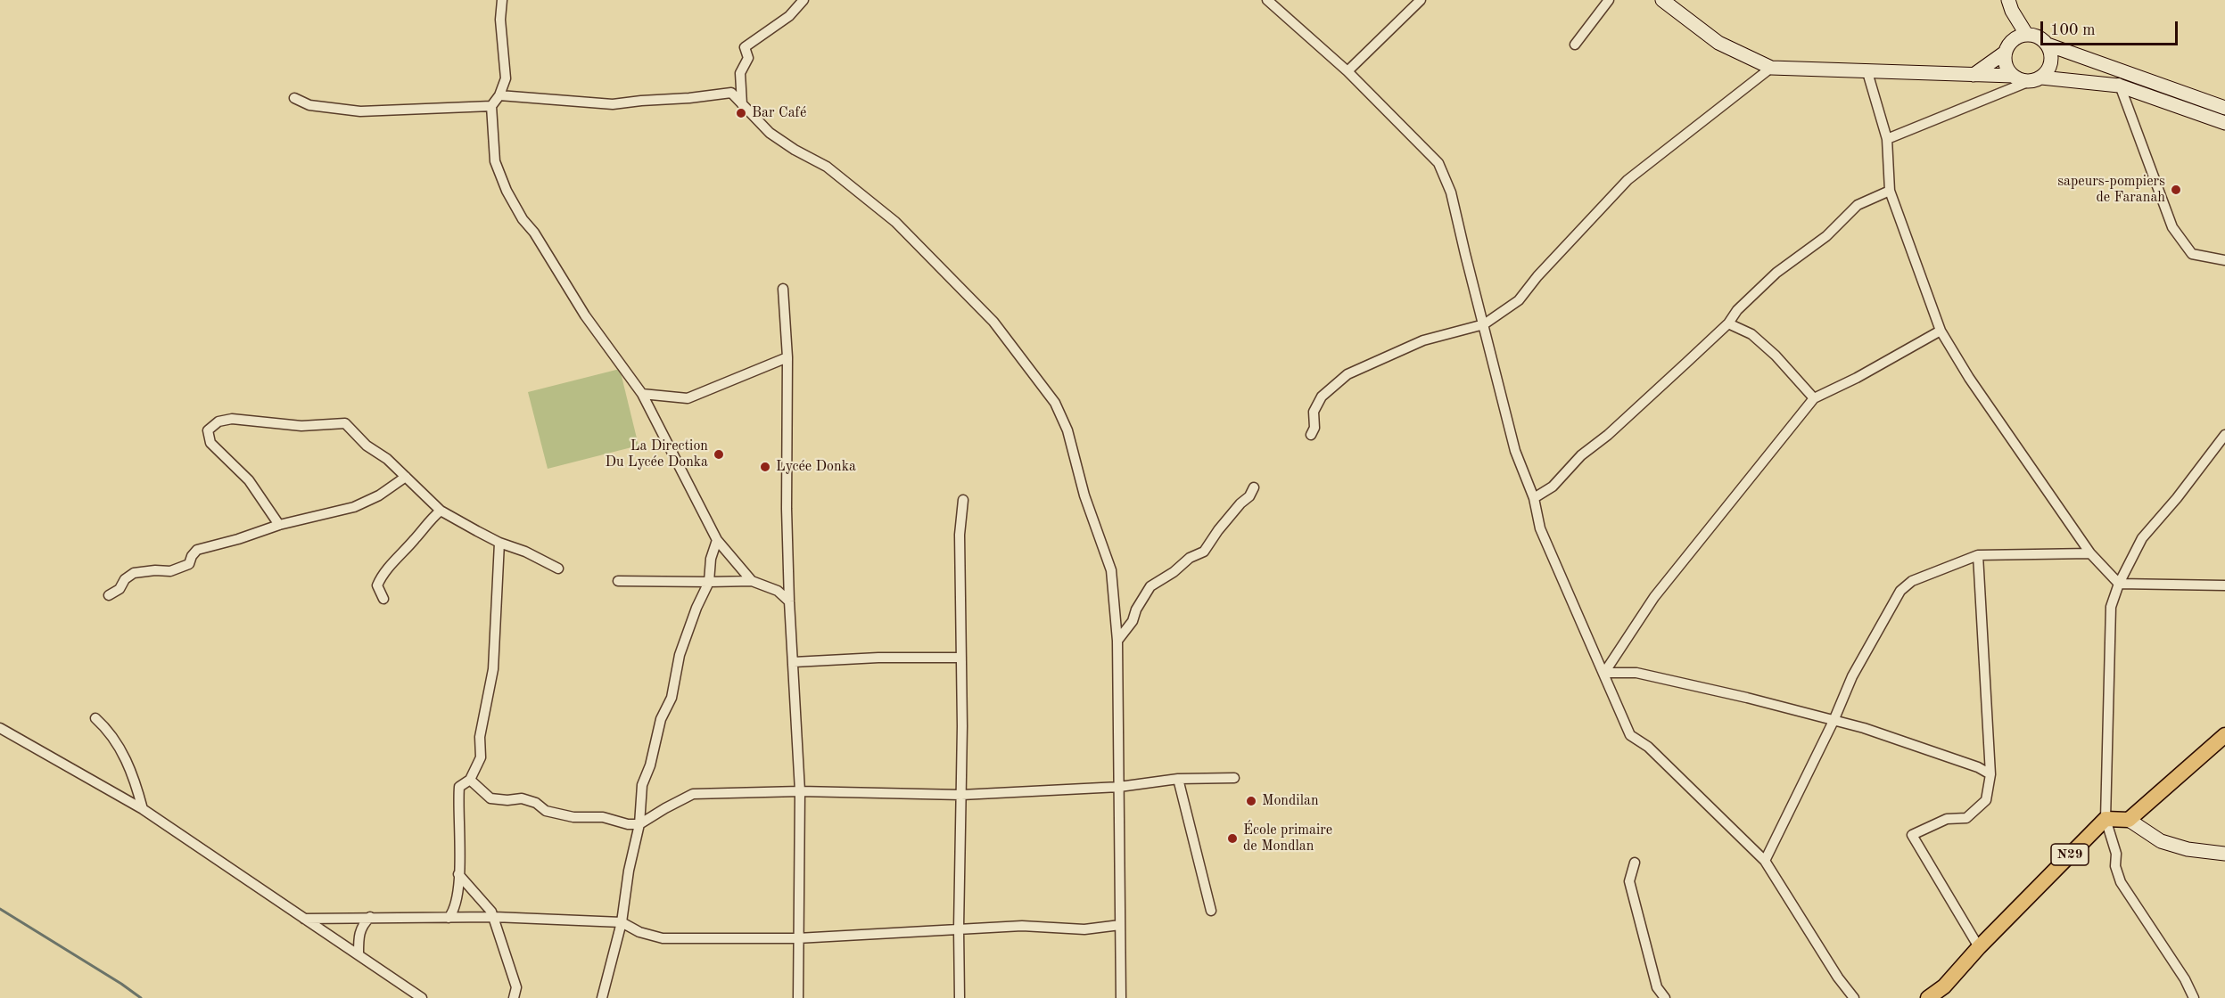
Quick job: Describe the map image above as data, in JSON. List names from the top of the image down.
{
  "streets": {
    "main road": ["N29"]
  },
  "places": [
    "Bar Café",
    "sapeurs-pompiers de Faranah",
    "La Direction Du Lycée Donka",
    "Lycée Donka",
    "Mondilan",
    "École primaire de Mondlan"
  ],
  "scale_bar": "100 m"
}
